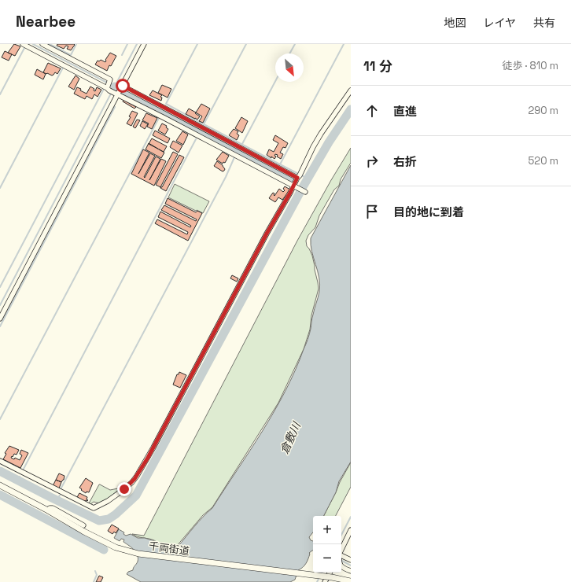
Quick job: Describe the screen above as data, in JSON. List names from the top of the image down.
{
  "streets": {
    "street": ["千両街道"]
  },
  "water": ["倉敷川"],
  "north": "bottom right",
  "page": {
    "header": "Nearbee",
    "nav": ["地図", "レイヤ", "共有"],
    "heading": ["11 分", "徒歩 · 810 m"],
    "list": [
      ["直進", "290 m"],
      ["右折", "520 m"],
      "目的地に到着"
    ],
    "map_buttons": ["+", "−"]
  }
}
